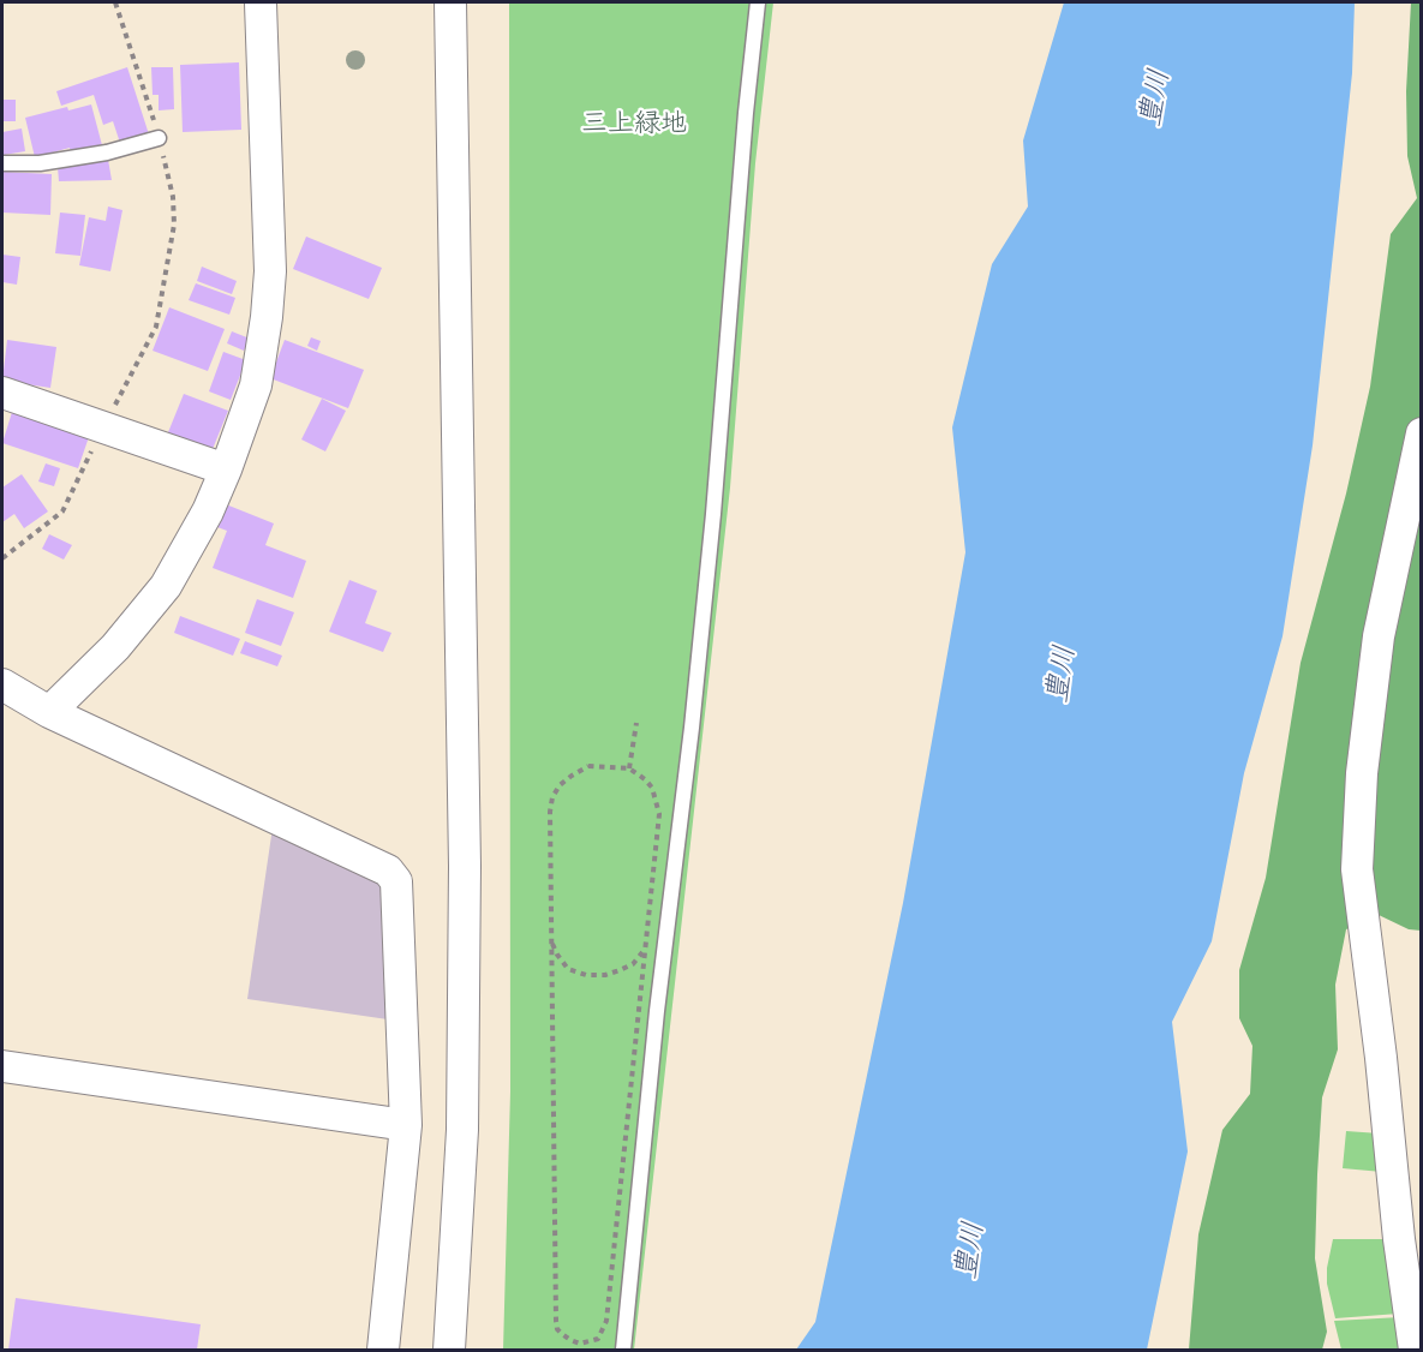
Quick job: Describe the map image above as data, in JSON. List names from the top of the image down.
{
  "water": ["豊川"],
  "parks": ["三上緑地"]
}
